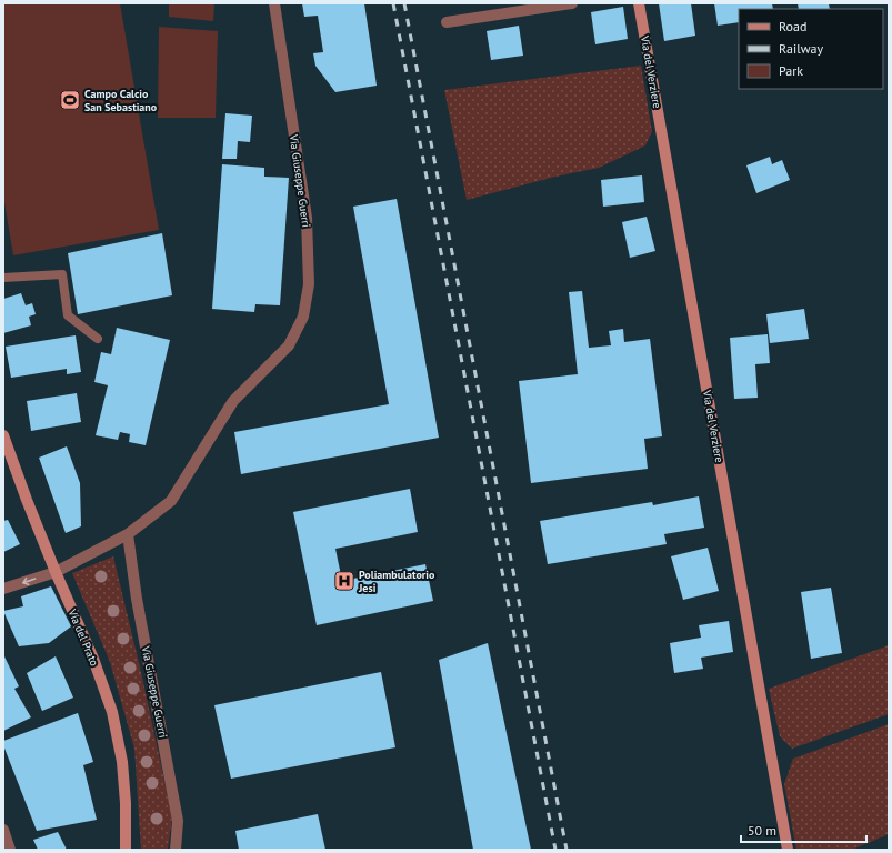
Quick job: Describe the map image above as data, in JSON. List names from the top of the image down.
{
  "streets": {
    "street": ["Via del Verziere", "Via Giuseppe Guerri", "Via del Prato"]
  },
  "crossings": [
    ["Via Giuseppe Guerri", "Via del Prato"]
  ],
  "places": {
    "sports": ["Campo Calcio San Sebastiano"],
    "hospital": ["Poliambulatorio Jesi"]
  },
  "legend": ["Road", "Railway", "Park"],
  "scale_bar": "50 m"
}
